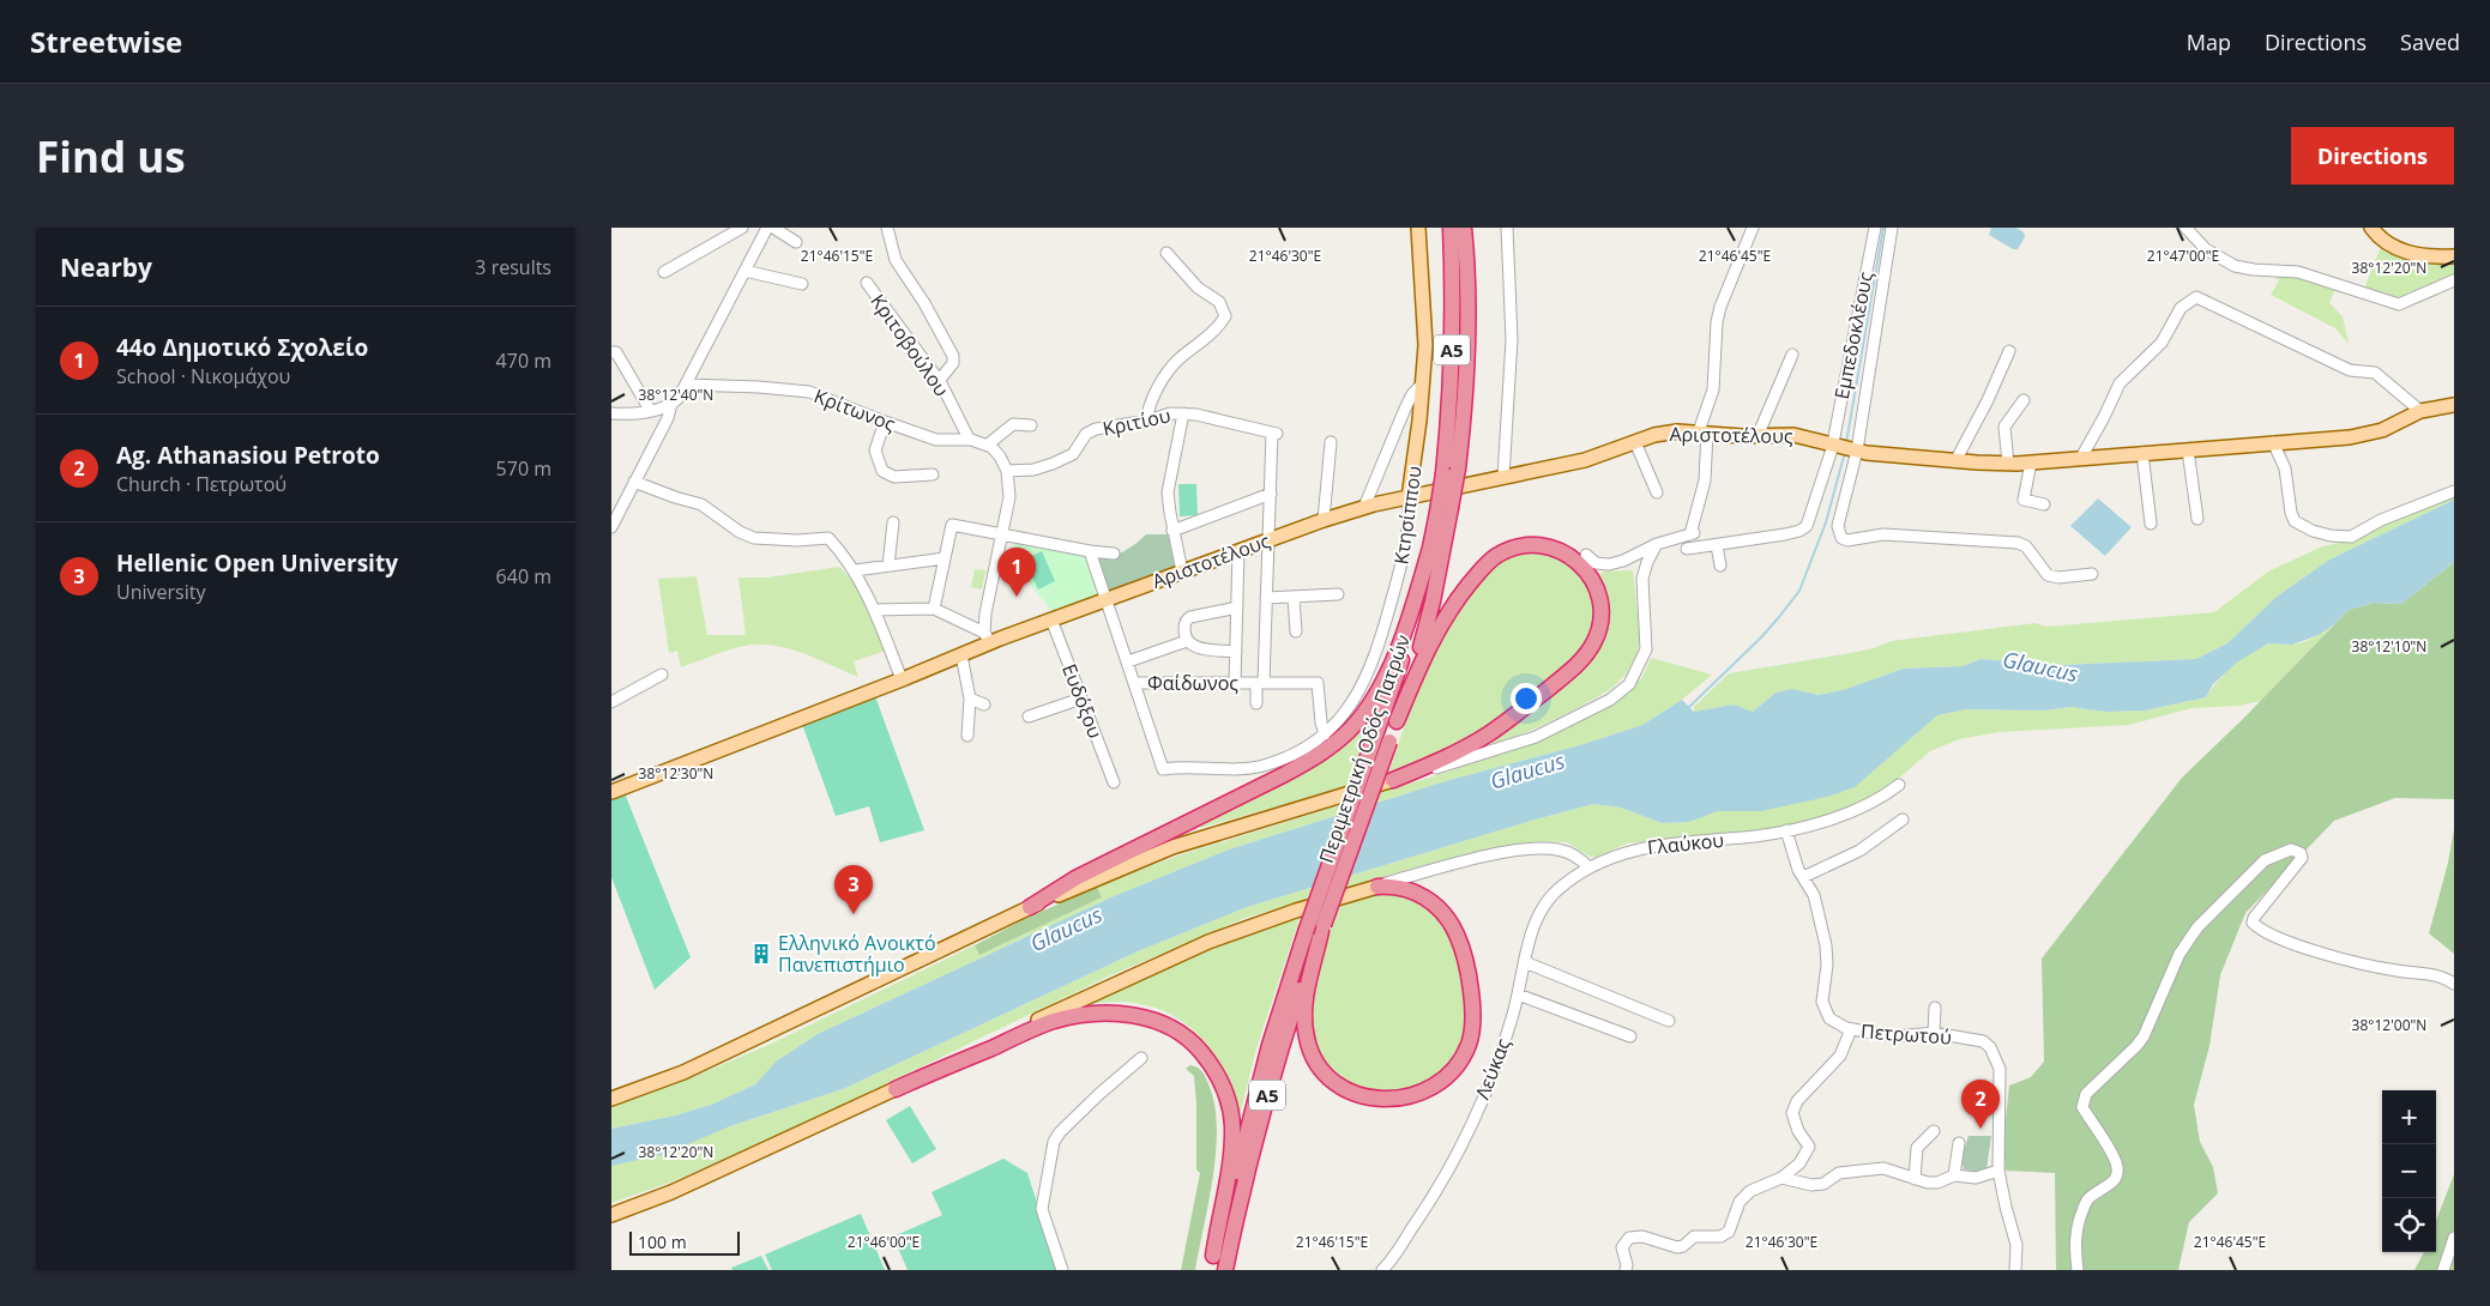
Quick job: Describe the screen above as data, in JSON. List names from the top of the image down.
{
  "streets": {
    "highway": ["Α5", "Περιμετρική Οδός Πατρών"],
    "main road": ["Αριστοτέλους", "Κτησίππου"],
    "street": [
      "Εμπεδοκλέους",
      "Κριτοβούλου",
      "Κρίτωνος",
      "Κριτίου",
      "Φαίδωνος",
      "Ευδόξου",
      "Γλαύκου",
      "Πετρωτού",
      "Λεύκας"
    ]
  },
  "crossings": [
    ["Εμπεδοκλέους", "Αριστοτέλους"],
    ["Κριτοβούλου", "Κρίτωνος"],
    ["Αριστοτέλους", "Κτησίππου"],
    ["Αριστοτέλους", "Ευδόξου"],
    ["Κτησίππου", "Φαίδωνος"],
    ["Γλαύκου", "Πετρωτού"],
    ["Γλαύκου", "Λεύκας"]
  ],
  "water": ["Glaucus"],
  "places": {
    "building": ["Ελληνικό Ανοικτό Πανεπιστήμιο"]
  },
  "scale_bar": "100 m",
  "page": {
    "header": "Streetwise",
    "nav": ["Map", "Directions", "Saved"],
    "buttons": "Directions",
    "title": "Find us",
    "heading": ["Nearby", "3 results"],
    "list": [
      {
        "mark": "1",
        "name": "44ο Δημοτικό Σχολείο",
        "note": "School · Νικομάχου",
        "value": "470 m"
      },
      {
        "mark": "2",
        "name": "Ag. Athanasiou Petroto",
        "note": "Church · Πετρωτού",
        "value": "570 m"
      },
      {
        "mark": "3",
        "name": "Hellenic Open University",
        "note": "University",
        "value": "640 m"
      }
    ],
    "pins": ["1", "3", "2"],
    "map_buttons": ["+", "−"],
    "scale": "100 m"
  },
  "coordinates": [
    "21°46'15\"E",
    "21°46'30\"E",
    "21°46'45\"E",
    "21°47'00\"E",
    "38°12'20\"N",
    "38°12'40\"N",
    "38°12'10\"N",
    "38°12'30\"N",
    "38°12'00\"N",
    "21°46'00\"E"
  ]
}
